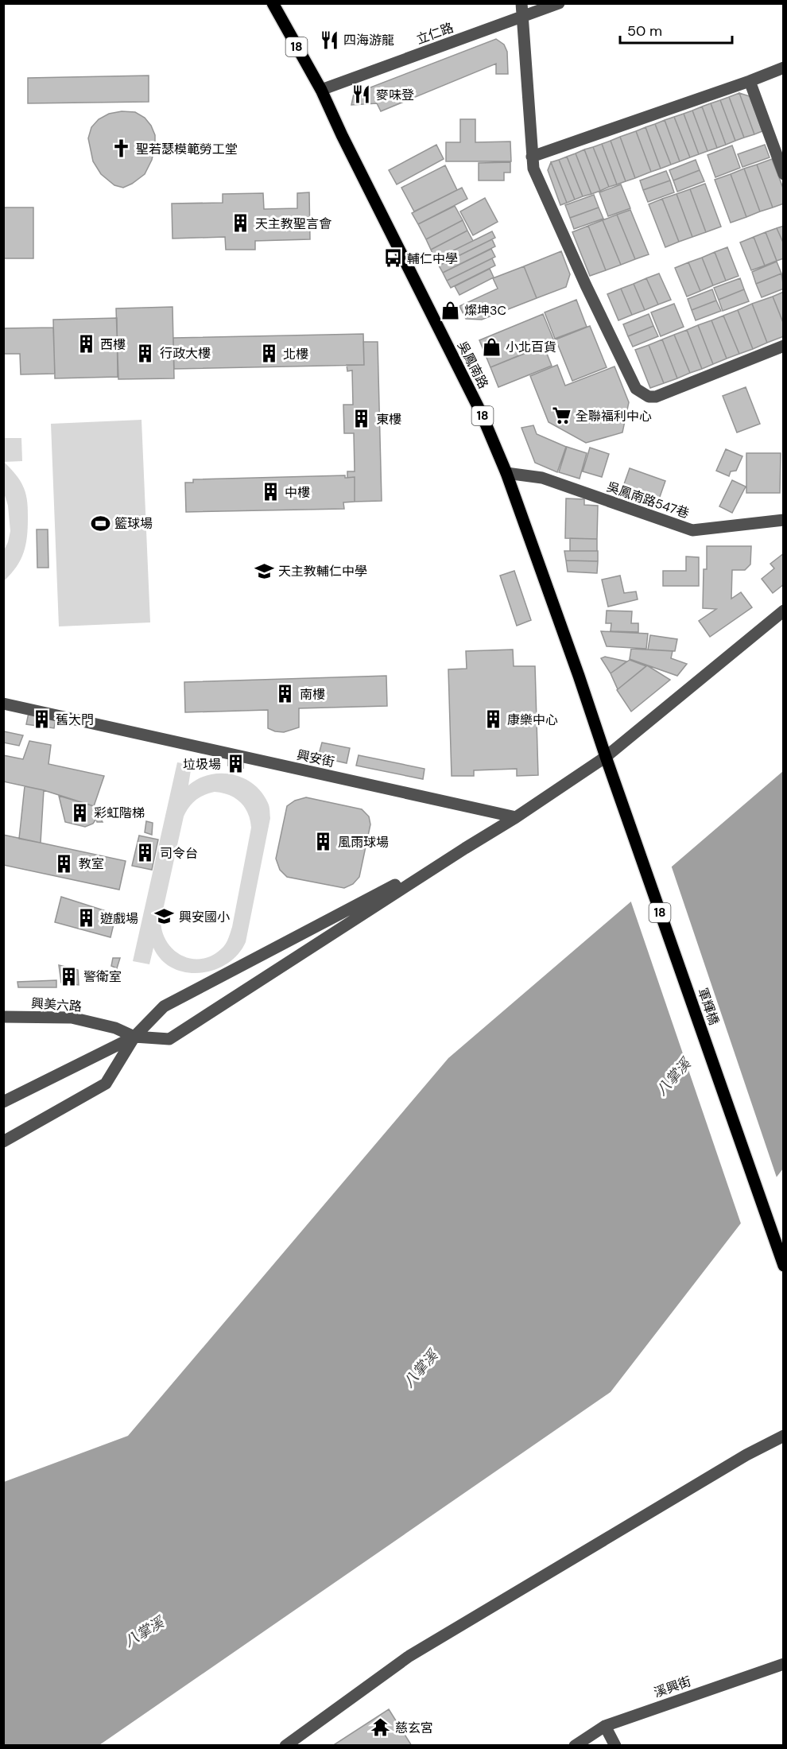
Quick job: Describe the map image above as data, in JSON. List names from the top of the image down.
{
  "streets": {
    "main road": ["18", "吳鳳南路", "軍輝橋"],
    "street": [
      "立仁路",
      "吳鳳南路547巷",
      "興安街",
      "興美六路",
      "溪興街"
    ]
  },
  "crossings": [
    ["立仁路", "吳鳳南路"],
    ["吳鳳南路", "吳鳳南路547巷"],
    ["吳鳳南路", "軍輝橋"]
  ],
  "water": ["八掌溪"],
  "places": {
    "restaurant": ["四海游龍", "麥味登"],
    "church": ["聖若瑟模範勞工堂"],
    "building": [
      "天主教聖言會",
      "西樓",
      "行政大樓",
      "北樓",
      "東樓",
      "中樓",
      "南樓",
      "舊大門",
      "康樂中心",
      "垃圾場",
      "彩虹階梯",
      "風雨球場",
      "司令台",
      "教室",
      "遊戲場",
      "警衛室"
    ],
    "bus stop": ["輔仁中學"],
    "shop": ["燦坤3C", "小北百貨"],
    "supermarket": ["全聯福利中心"],
    "sports": ["籃球場"],
    "school or university": ["天主教輔仁中學", "興安國小"],
    "temple": ["慈玄宮"]
  },
  "scale_bar": "50 m"
}
